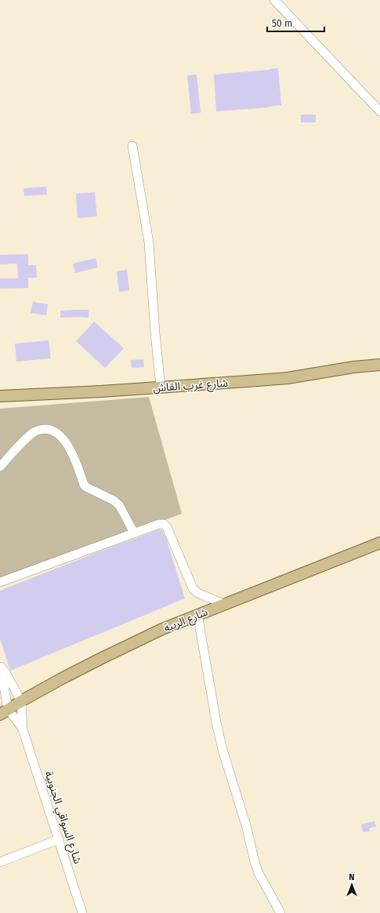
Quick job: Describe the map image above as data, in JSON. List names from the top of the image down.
{
  "streets": {
    "main road": ["شارع غرب القاش", "شارع الريبة"],
    "street": ["شارع السواقي الجنوبية"]
  },
  "crossings": [
    ["شارع الريبة", "شارع السواقي الجنوبية"]
  ],
  "scale_bar": "50 m",
  "north": "top"
}
